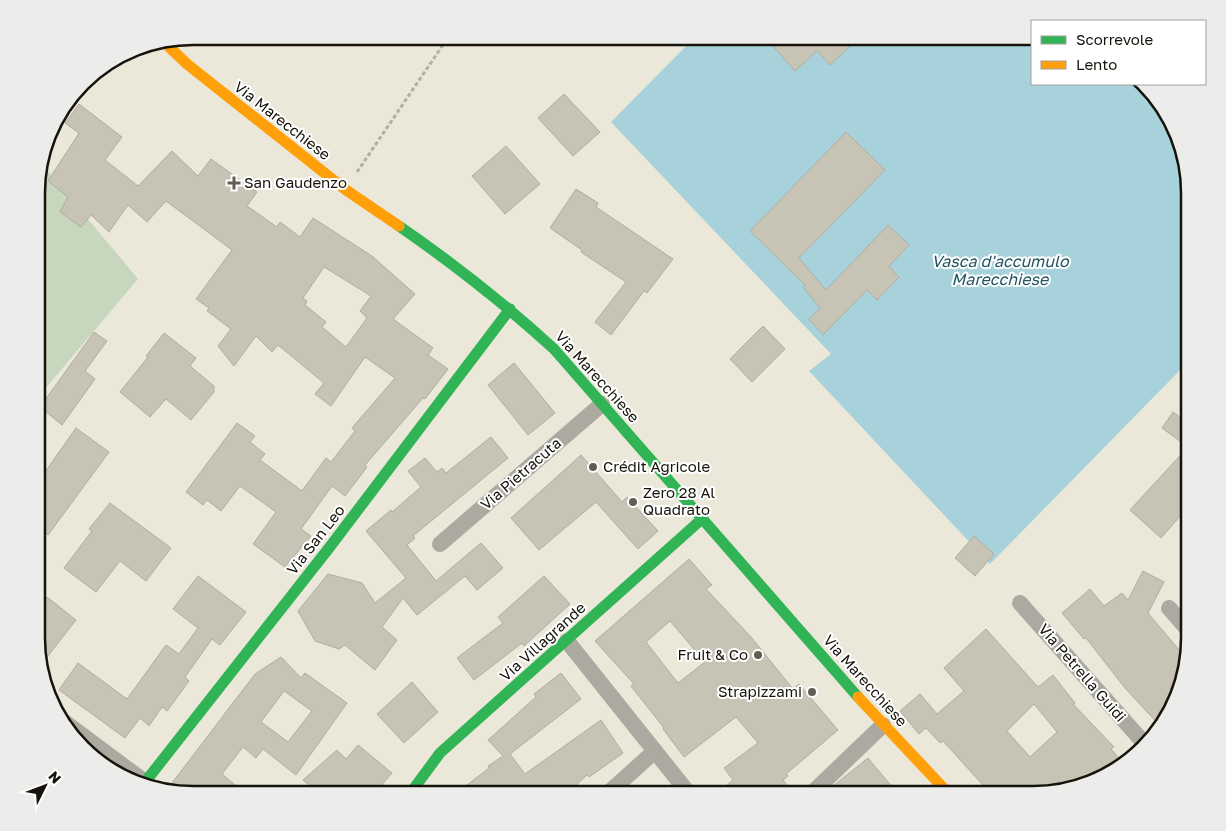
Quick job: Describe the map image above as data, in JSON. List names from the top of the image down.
{
  "streets": {
    "main road": ["Via Marecchiese", "Via San Leo", "Via Villagrande"],
    "street": ["Via Pietracuta", "Via Petrella Guidi"]
  },
  "crossings": [
    ["Via Marecchiese", "Via Pietracuta"],
    ["Via Marecchiese", "Via San Leo"],
    ["Via Marecchiese", "Via Villagrande"]
  ],
  "water": ["Vasca d'accumulo Marecchiese"],
  "places": {
    "health": ["San Gaudenzo"],
    "other": [
      "Crédit Agricole",
      "Zero 28 Al Quadrato",
      "Fruit & Co",
      "Strapizzami"
    ]
  },
  "legend": ["Scorrevole", "Lento"],
  "north": "top right"
}
